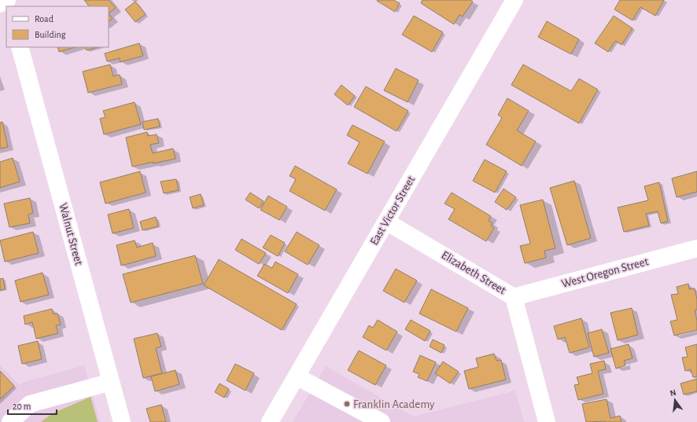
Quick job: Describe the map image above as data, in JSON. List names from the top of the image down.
{
  "streets": {
    "street": [
      "East Victor Street",
      "Walnut Street",
      "Elizabeth Street",
      "West Oregon Street"
    ]
  },
  "crossings": [
    ["East Victor Street", "Elizabeth Street"],
    ["Elizabeth Street", "West Oregon Street"]
  ],
  "places": ["Franklin Academy"],
  "legend": ["Road", "Building"],
  "scale_bar": "20 m",
  "north": "top"
}
